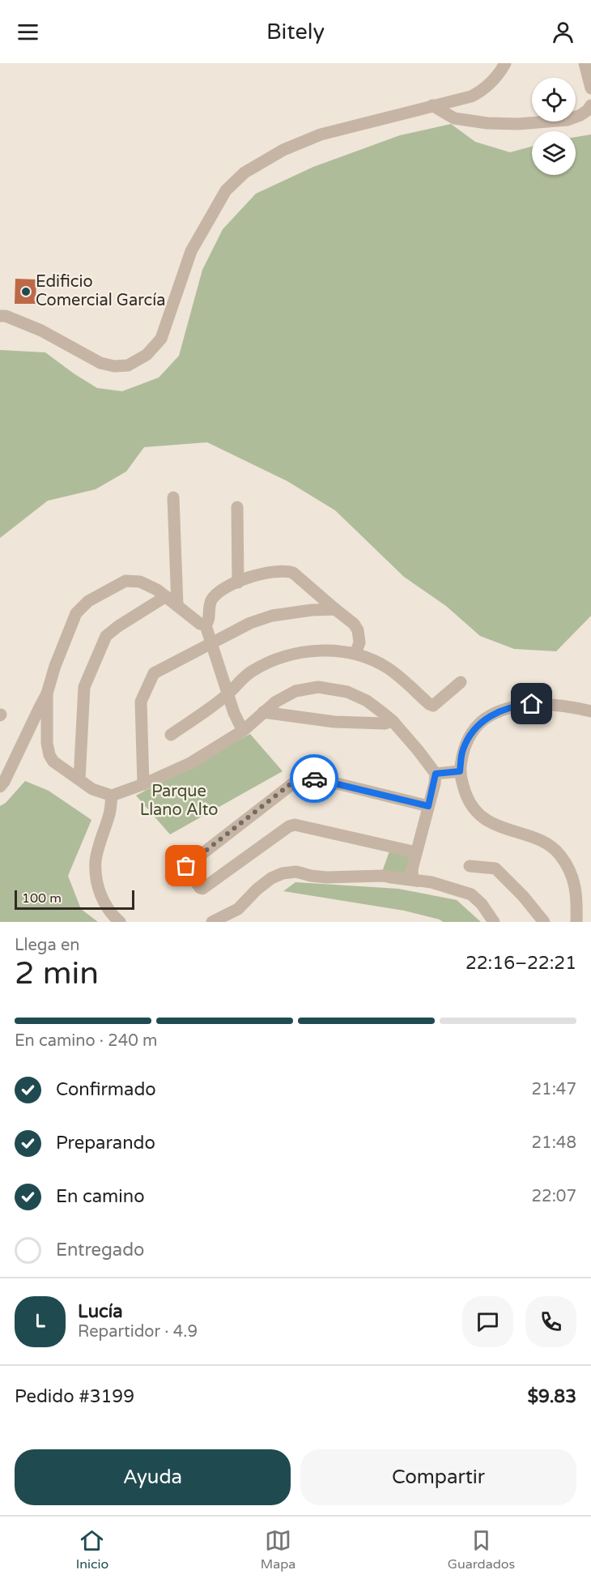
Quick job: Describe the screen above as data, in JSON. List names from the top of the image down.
{
  "parks": ["Parque Llano Alto"],
  "places": ["Edificio Comercial García"],
  "scale_bar": "100 m",
  "page": {
    "header": "Bitely",
    "scale": "100 m",
    "heading": ["2 min", "Llega en", "22:16–22:21"],
    "panel": [
      "Lucía",
      "Repartidor · 4.9",
      "Pedido #3199",
      "$9.83"
    ],
    "bar": "En camino · 240 m",
    "list": [
      ["Confirmado", "21:47"],
      ["Preparando", "21:48"],
      ["En camino", "22:07"],
      "Entregado"
    ],
    "round": "L",
    "buttons": ["Ayuda", "Compartir"],
    "tabs": ["Inicio", "Mapa", "Guardados"]
  }
}
